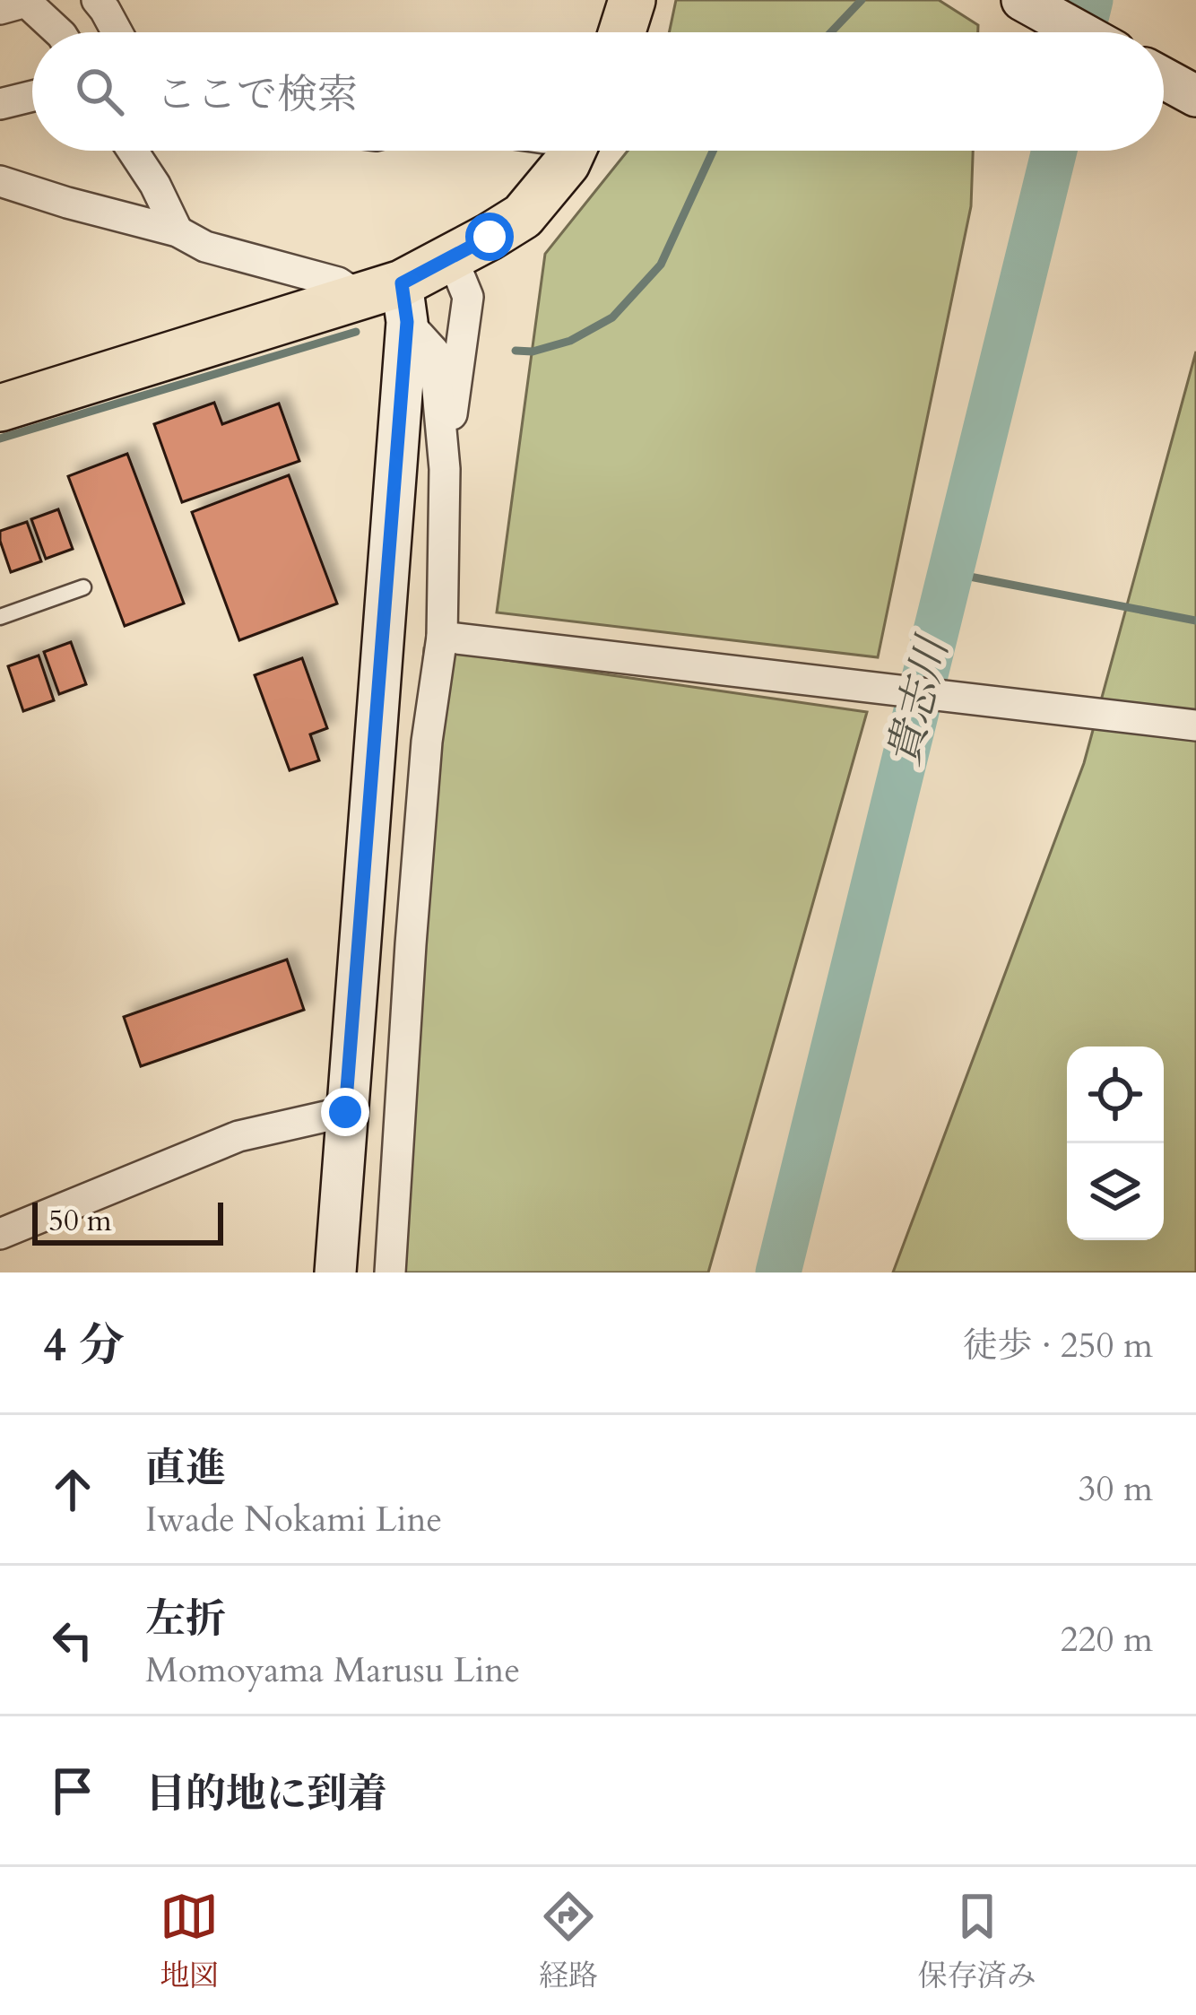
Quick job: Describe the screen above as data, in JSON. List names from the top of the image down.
{
  "water": ["貴志川"],
  "scale_bar": "50 m",
  "page": {
    "search": "ここで検索",
    "scale": "50 m",
    "heading": ["4 分", "徒歩 · 250 m"],
    "list": [
      ["直進", "Iwade Nokami Line", "30 m"],
      ["左折", "Momoyama Marusu Line", "220 m"],
      "目的地に到着"
    ],
    "nav": ["地図", "経路", "保存済み"]
  }
}
